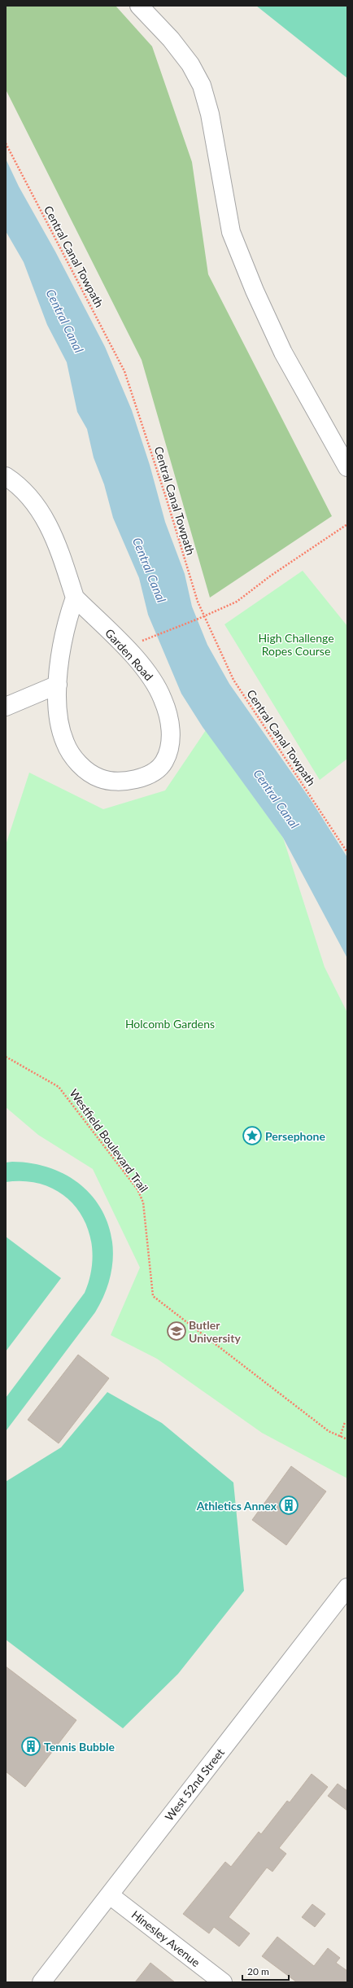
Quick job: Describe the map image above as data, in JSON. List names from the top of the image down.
{
  "streets": {
    "street": ["Garden Road", "West 52nd Street", "Hinesley Avenue"],
    "path": ["Central Canal Towpath", "Westfield Boulevard Trail"]
  },
  "crossings": [
    ["West 52nd Street", "Hinesley Avenue"]
  ],
  "water": ["Central Canal"],
  "parks": ["High Challenge Ropes Course", "Holcomb Gardens"],
  "places": {
    "place": ["Persephone"],
    "school or university": ["Butler University"],
    "building": ["Athletics Annex", "Tennis Bubble"]
  },
  "scale_bar": "20 m"
}
